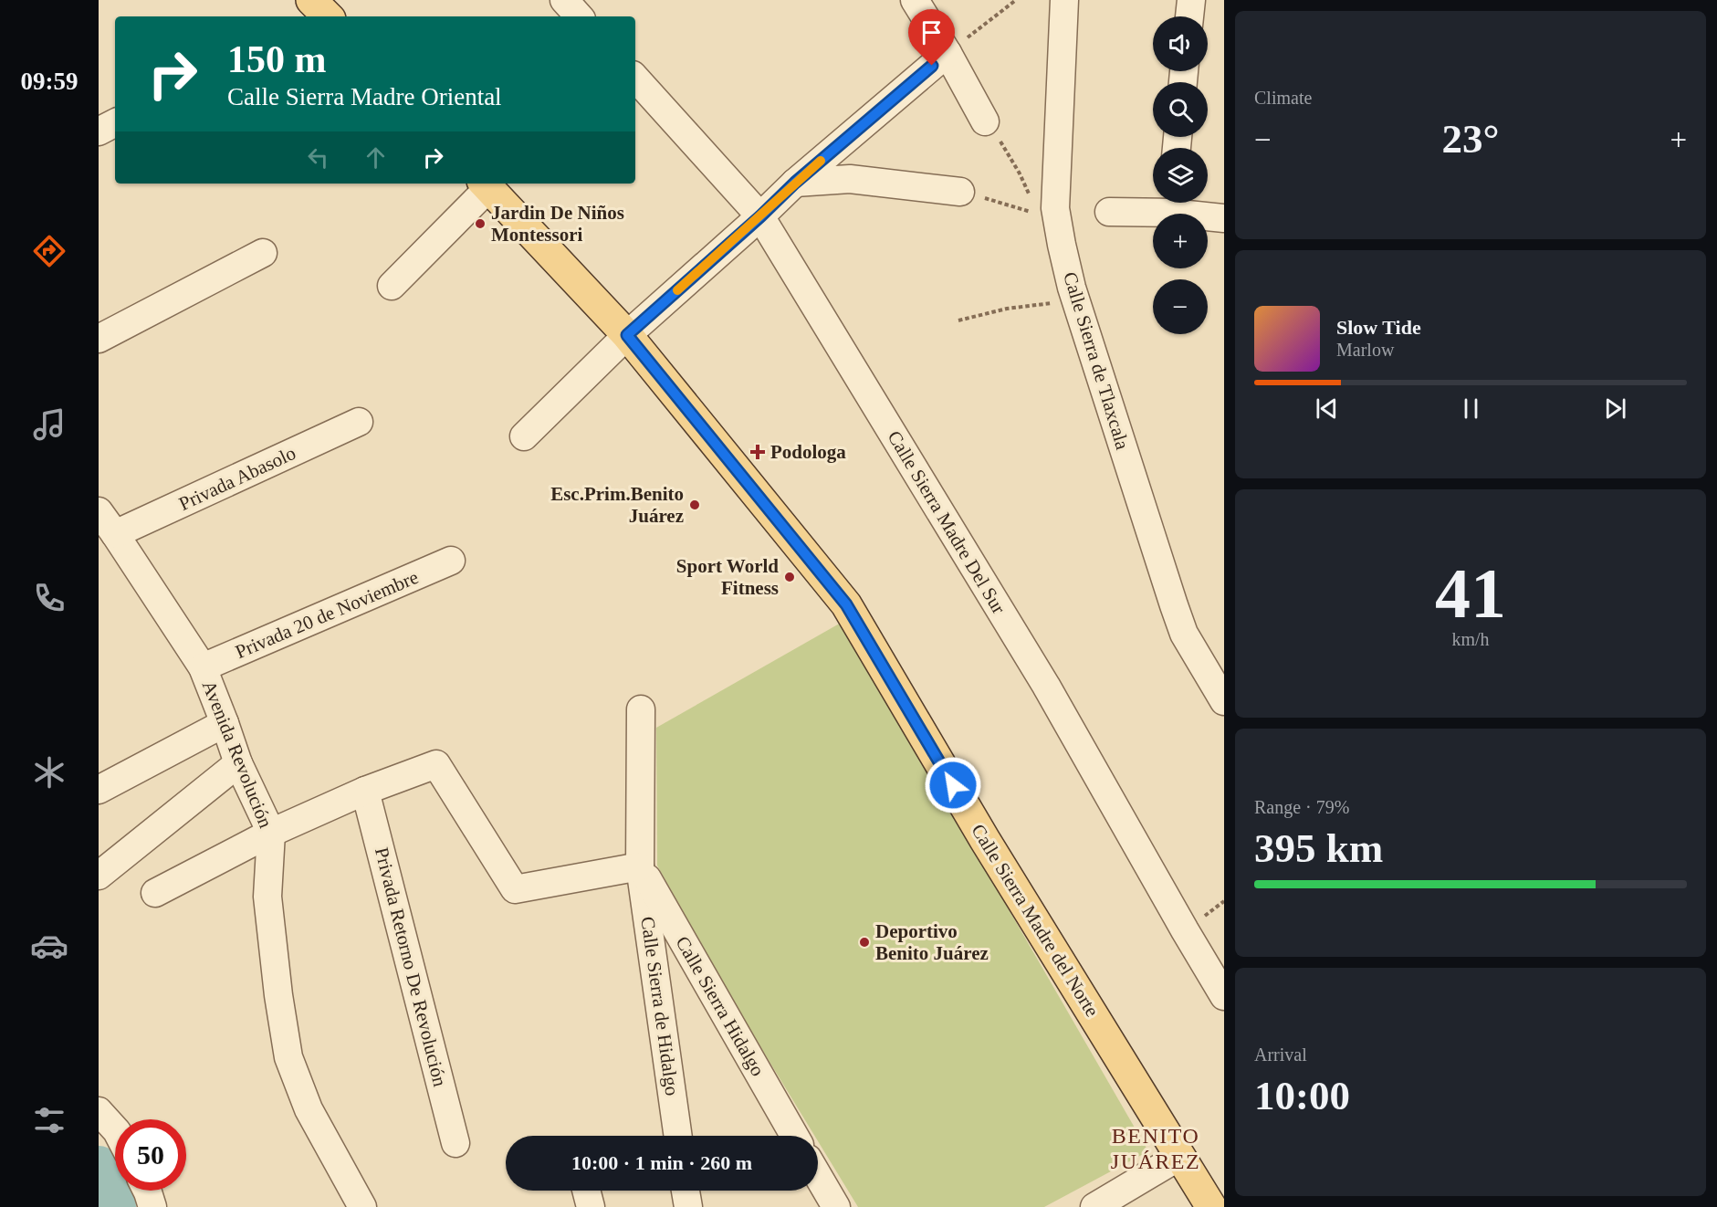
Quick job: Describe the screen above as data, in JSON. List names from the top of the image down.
{
  "streets": {
    "main road": ["Calle Sierra Madre del Norte"],
    "street": [
      "Calle Sierra de Tlaxcala",
      "Privada Abasolo",
      "Calle Sierra Madre Del Sur",
      "Privada 20 de Noviembre",
      "Avenida Revolución",
      "Privada Retorno De Revolución",
      "Calle Sierra de Hidalgo",
      "Calle Sierra Hidalgo"
    ]
  },
  "crossings": [
    ["Privada Abasolo", "Avenida Revolución"],
    ["Privada 20 de Noviembre", "Avenida Revolución"],
    ["Calle Sierra de Hidalgo", "Calle Sierra Hidalgo"]
  ],
  "districts": ["BENITO JUÁREZ"],
  "places": {
    "other": [
      "Jardin De Niños Montessori",
      "Esc.Prim.Benito Juárez",
      "Sport World Fitness",
      "Deportivo Benito Juárez"
    ],
    "health": ["Podologa"]
  },
  "page": {
    "tabs": "09:59",
    "tile": [
      "Climate",
      ["41", "km/h"],
      ["Range · 79%", "395 km"],
      ["Arrival", "10:00"]
    ],
    "map_buttons": ["+", "−"],
    "turn": ["150 m", "Calle Sierra Madre Oriental"],
    "heat": ["−", "23°", "+"],
    "song": ["Slow Tide", "Marlow"],
    "limit": "50",
    "trip": "10:00 · 1 min · 260 m"
  }
}
